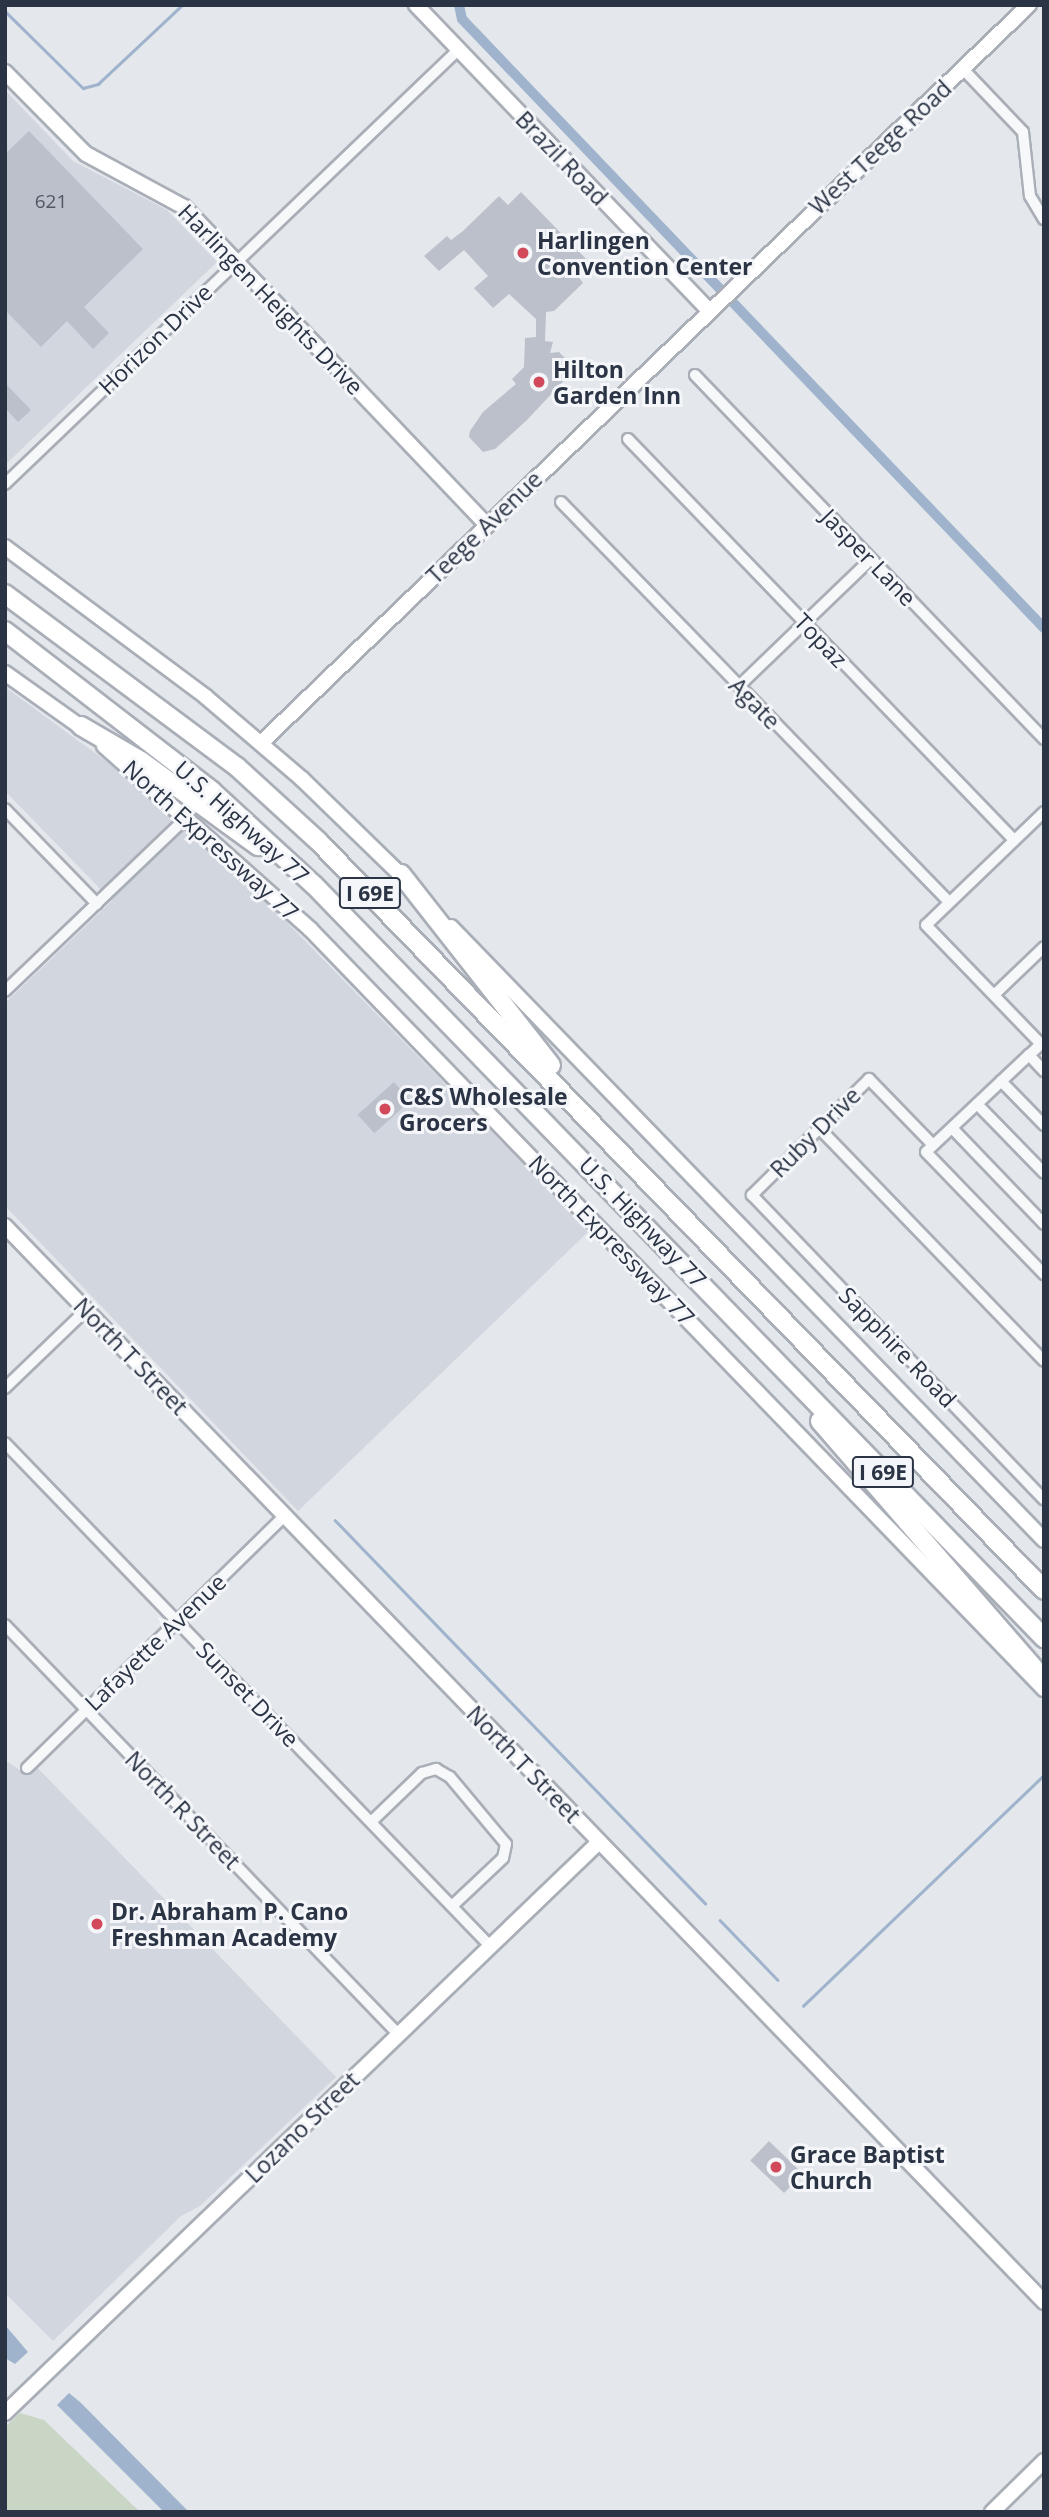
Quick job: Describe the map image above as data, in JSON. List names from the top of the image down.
{
  "streets": {
    "highway": ["U.S. Highway 77", "I 69E"],
    "street": [
      "West Teege Road",
      "Brazil Road",
      "Harlingen Heights Drive",
      "Horizon Drive",
      "Teege Avenue",
      "Jasper Lane",
      "Topaz",
      "Agate",
      "North Expressway 77",
      "Ruby Drive",
      "Sapphire Road",
      "North T Street",
      "Lafayette Avenue",
      "Sunset Drive",
      "North R Street",
      "Lozano Street"
    ]
  },
  "crossings": [
    ["West Teege Road", "Brazil Road"],
    ["West Teege Road", "Teege Avenue"],
    ["Brazil Road", "Horizon Drive"],
    ["Brazil Road", "Teege Avenue"],
    ["Harlingen Heights Drive", "Horizon Drive"],
    ["Harlingen Heights Drive", "Teege Avenue"],
    ["Ruby Drive", "Sapphire Road"],
    ["North T Street", "Lafayette Avenue"],
    ["North T Street", "Lozano Street"],
    ["Lafayette Avenue", "Sunset Drive"],
    ["Lafayette Avenue", "North R Street"],
    ["Sunset Drive", "Lozano Street"],
    ["North R Street", "Lozano Street"]
  ],
  "places": [
    "Harlingen Convention Center",
    "Hilton Garden Inn",
    "C&S Wholesale Grocers",
    "Dr. Abraham P. Cano Freshman Academy",
    "Grace Baptist Church"
  ],
  "house_numbers": ["621"]
}
